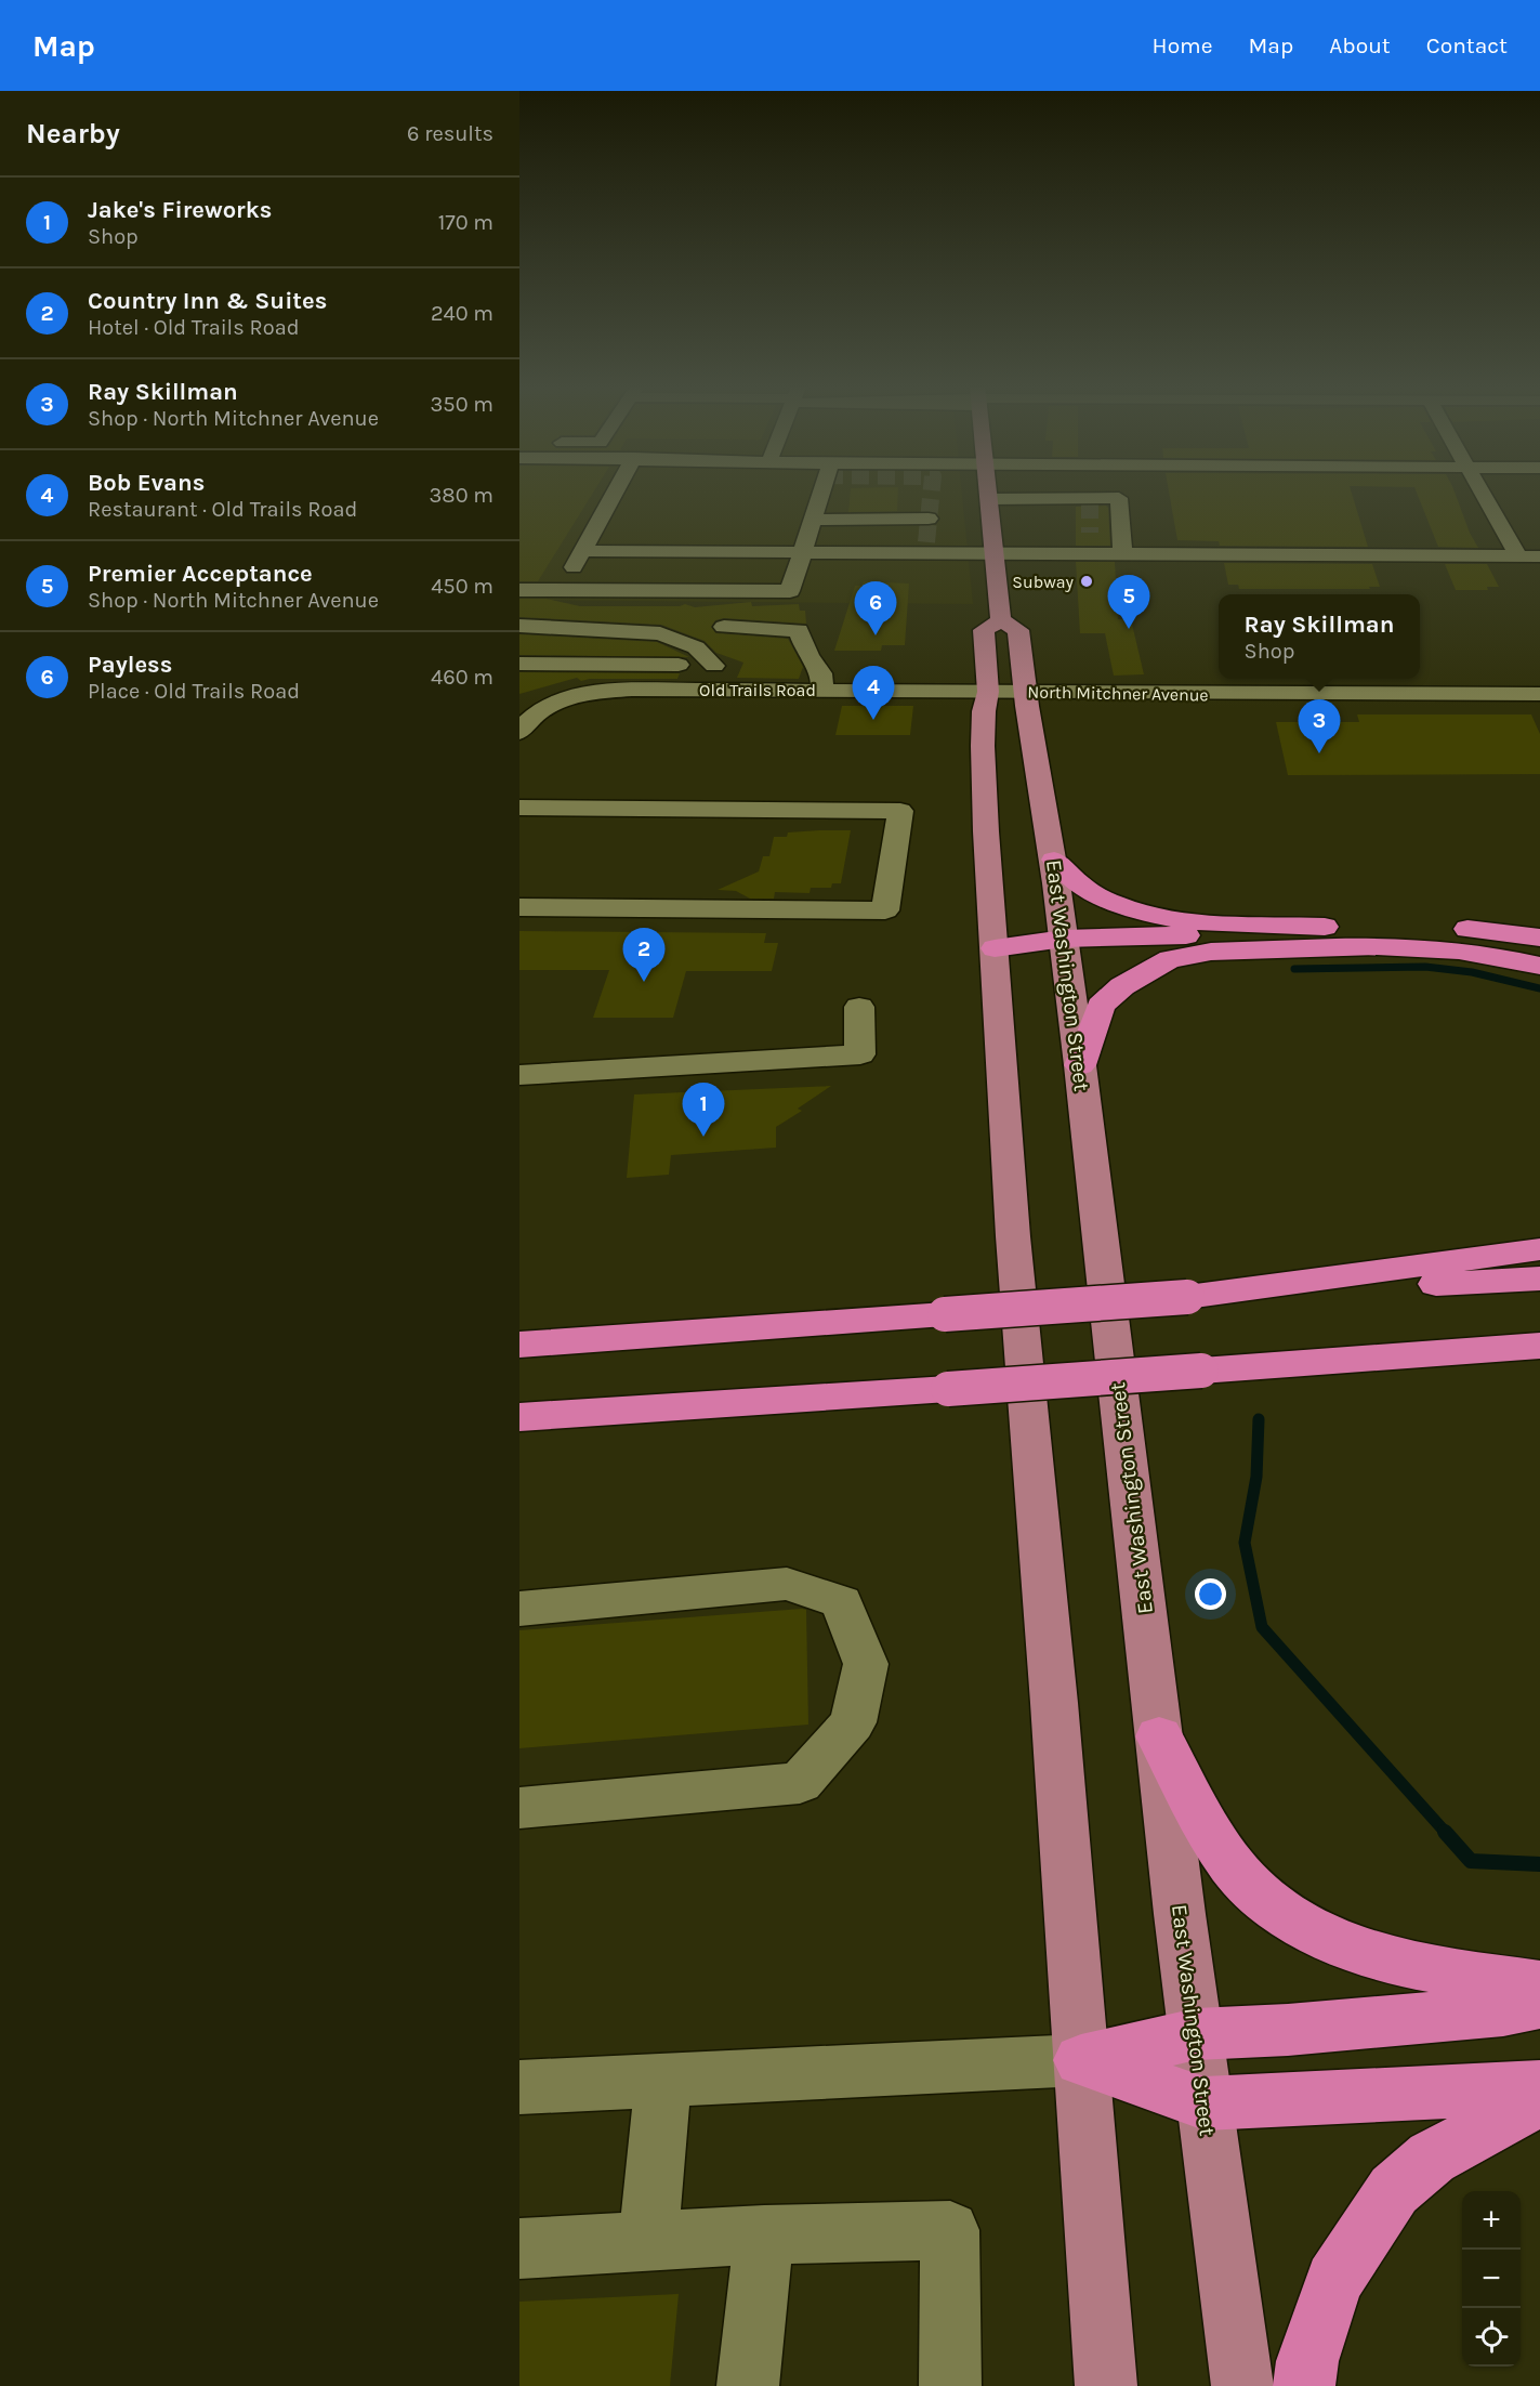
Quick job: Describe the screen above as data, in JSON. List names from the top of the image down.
{
  "streets": {
    "main road": ["East Washington Street"],
    "street": ["Old Trails Road", "North Mitchner Avenue"]
  },
  "crossings": [
    ["Old Trails Road", "North Mitchner Avenue"],
    ["Old Trails Road", "East Washington Street"],
    ["North Mitchner Avenue", "East Washington Street"]
  ],
  "places": ["Subway"],
  "page": {
    "header": "Map",
    "nav": [
      "Home",
      "Map",
      "About",
      "Contact"
    ],
    "heading": ["Nearby", "6 results"],
    "list": [
      {
        "mark": "1",
        "name": "Jake's Fireworks",
        "note": "Shop",
        "value": "170 m"
      },
      {
        "mark": "2",
        "name": "Country Inn & Suites",
        "note": "Hotel · Old Trails Road",
        "value": "240 m"
      },
      {
        "mark": "3",
        "name": "Ray Skillman",
        "note": "Shop · North Mitchner Avenue",
        "value": "350 m"
      },
      {
        "mark": "4",
        "name": "Bob Evans",
        "note": "Restaurant · Old Trails Road",
        "value": "380 m"
      },
      {
        "mark": "5",
        "name": "Premier Acceptance",
        "note": "Shop · North Mitchner Avenue",
        "value": "450 m"
      },
      {
        "mark": "6",
        "name": "Payless",
        "note": "Place · Old Trails Road",
        "value": "460 m"
      }
    ],
    "pins": [
      "5",
      "6",
      "4",
      "3",
      "2",
      "1"
    ],
    "popup": ["Ray Skillman", "Shop"],
    "map_buttons": ["+", "−"]
  }
}
